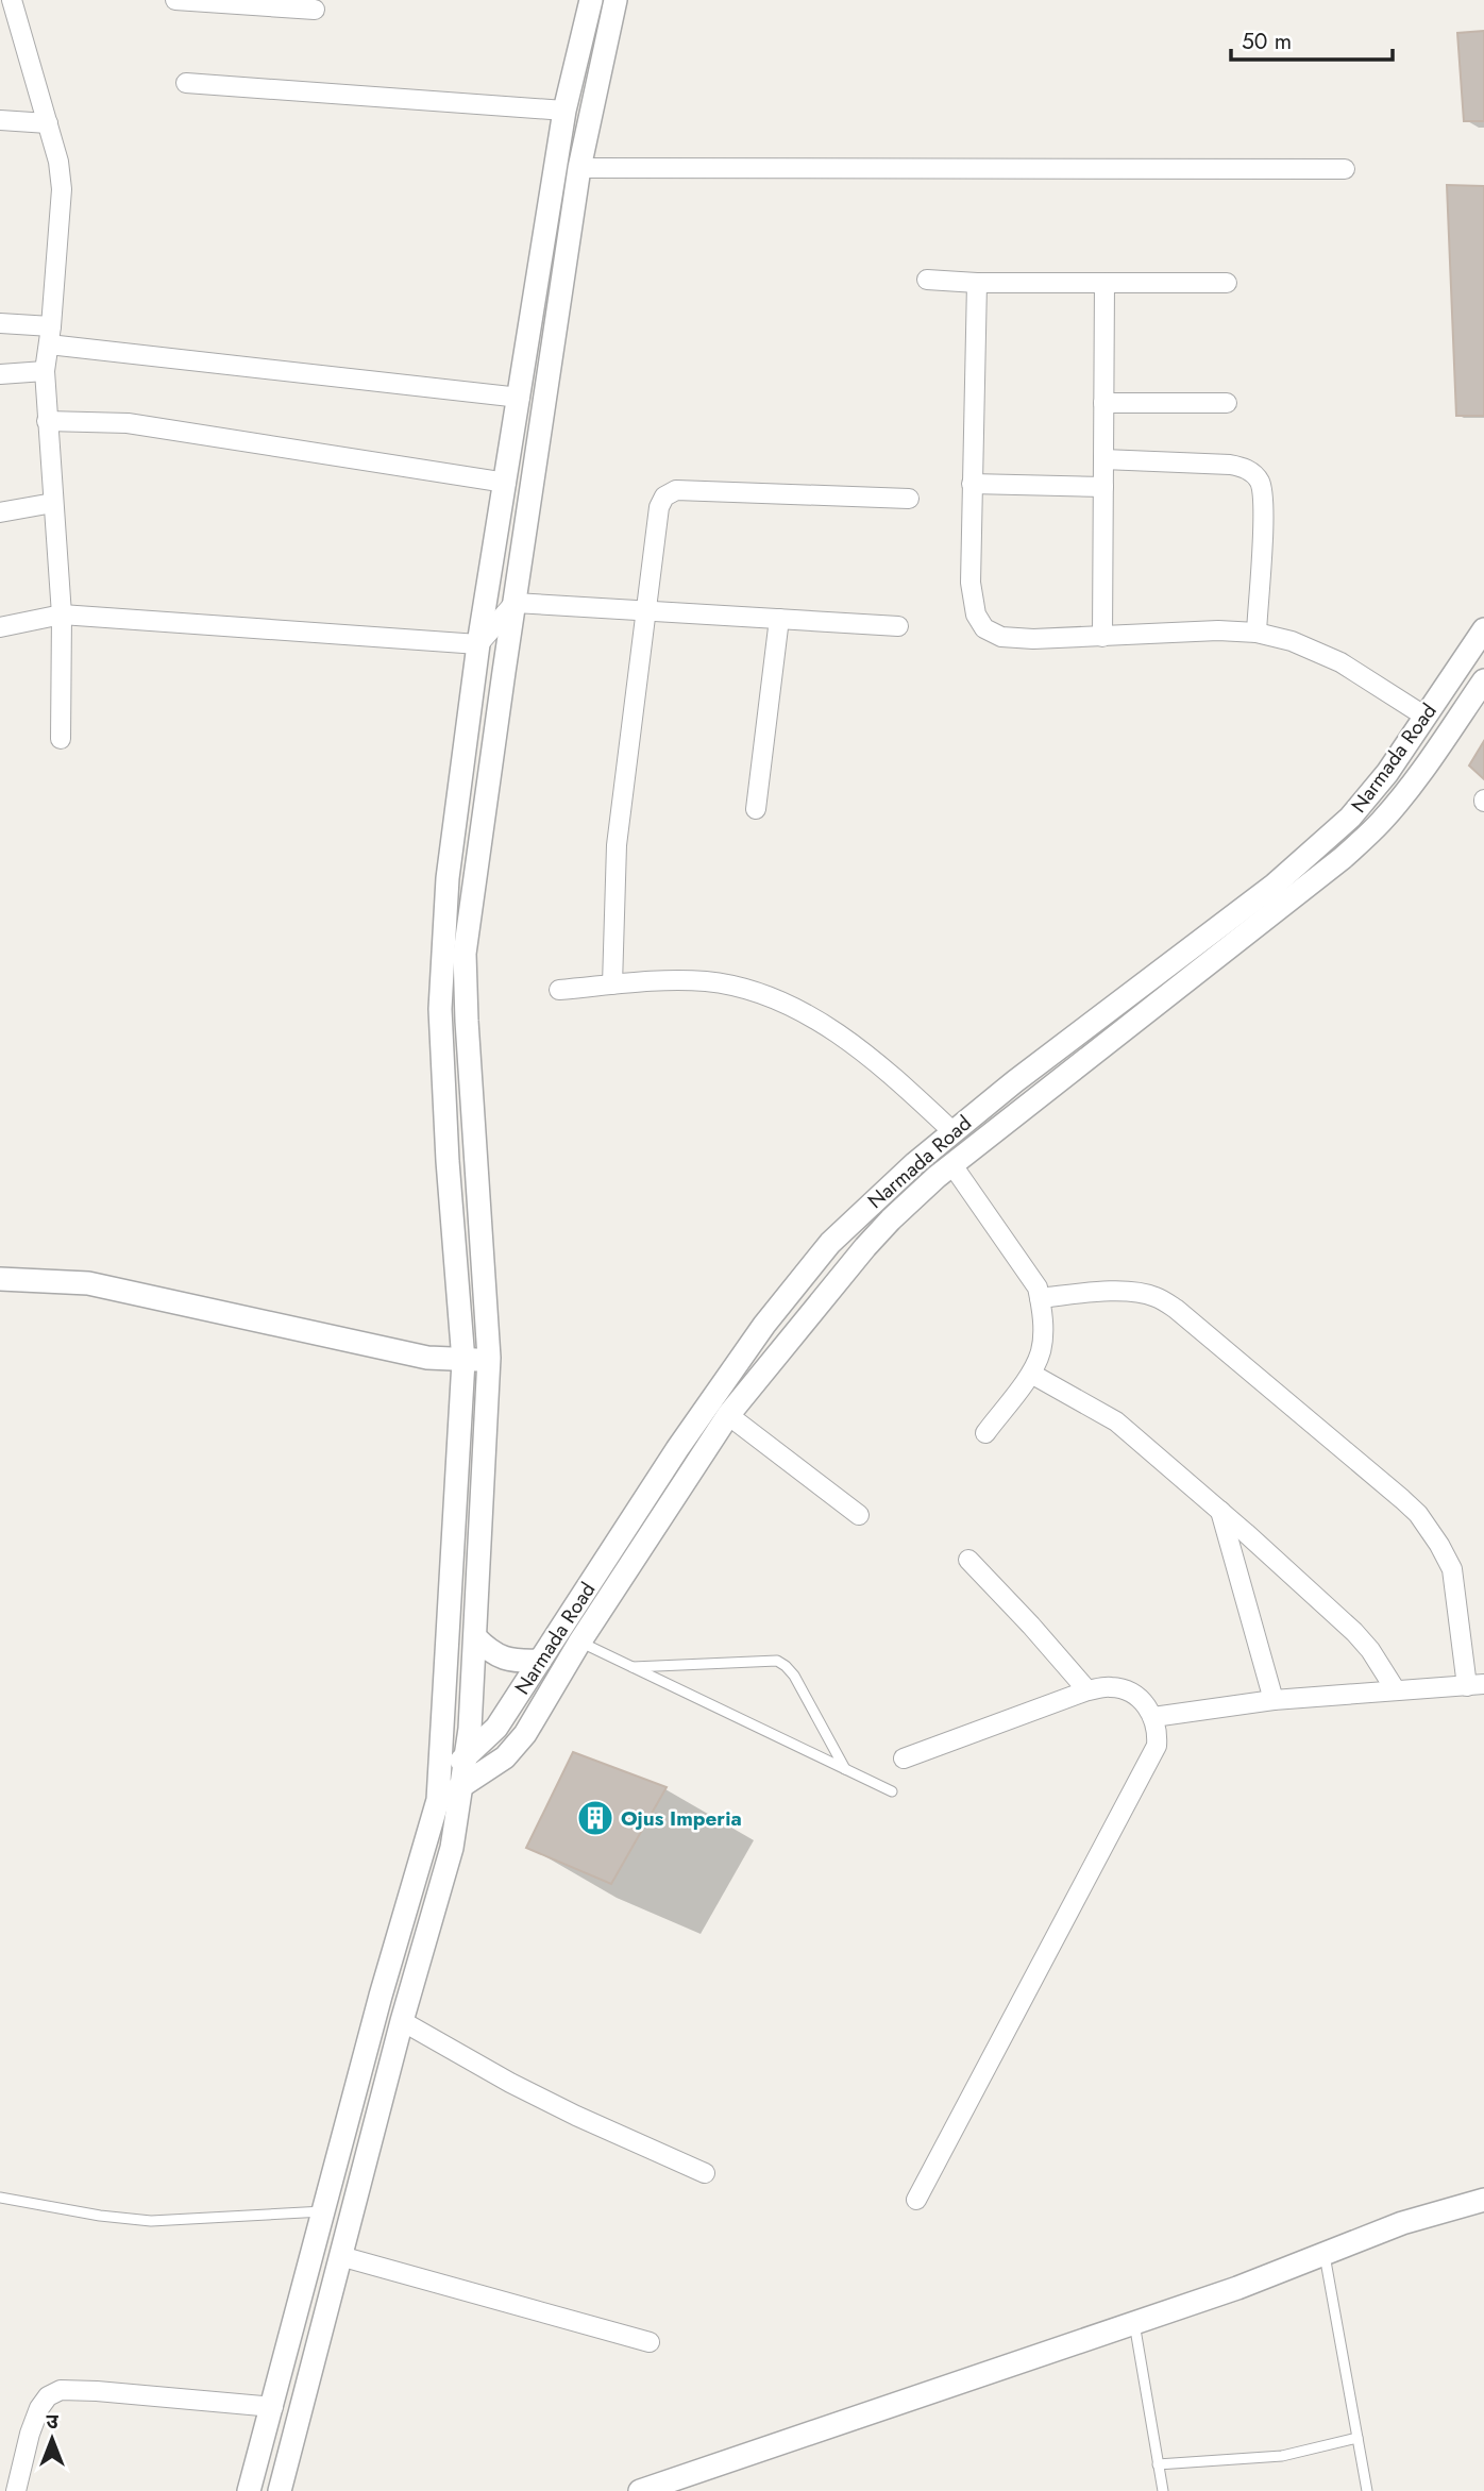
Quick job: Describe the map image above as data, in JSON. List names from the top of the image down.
{
  "streets": {
    "street": ["Narmada Road"]
  },
  "places": {
    "building": ["Ojus Imperia"]
  },
  "scale_bar": "50 m",
  "north": "top"
}
